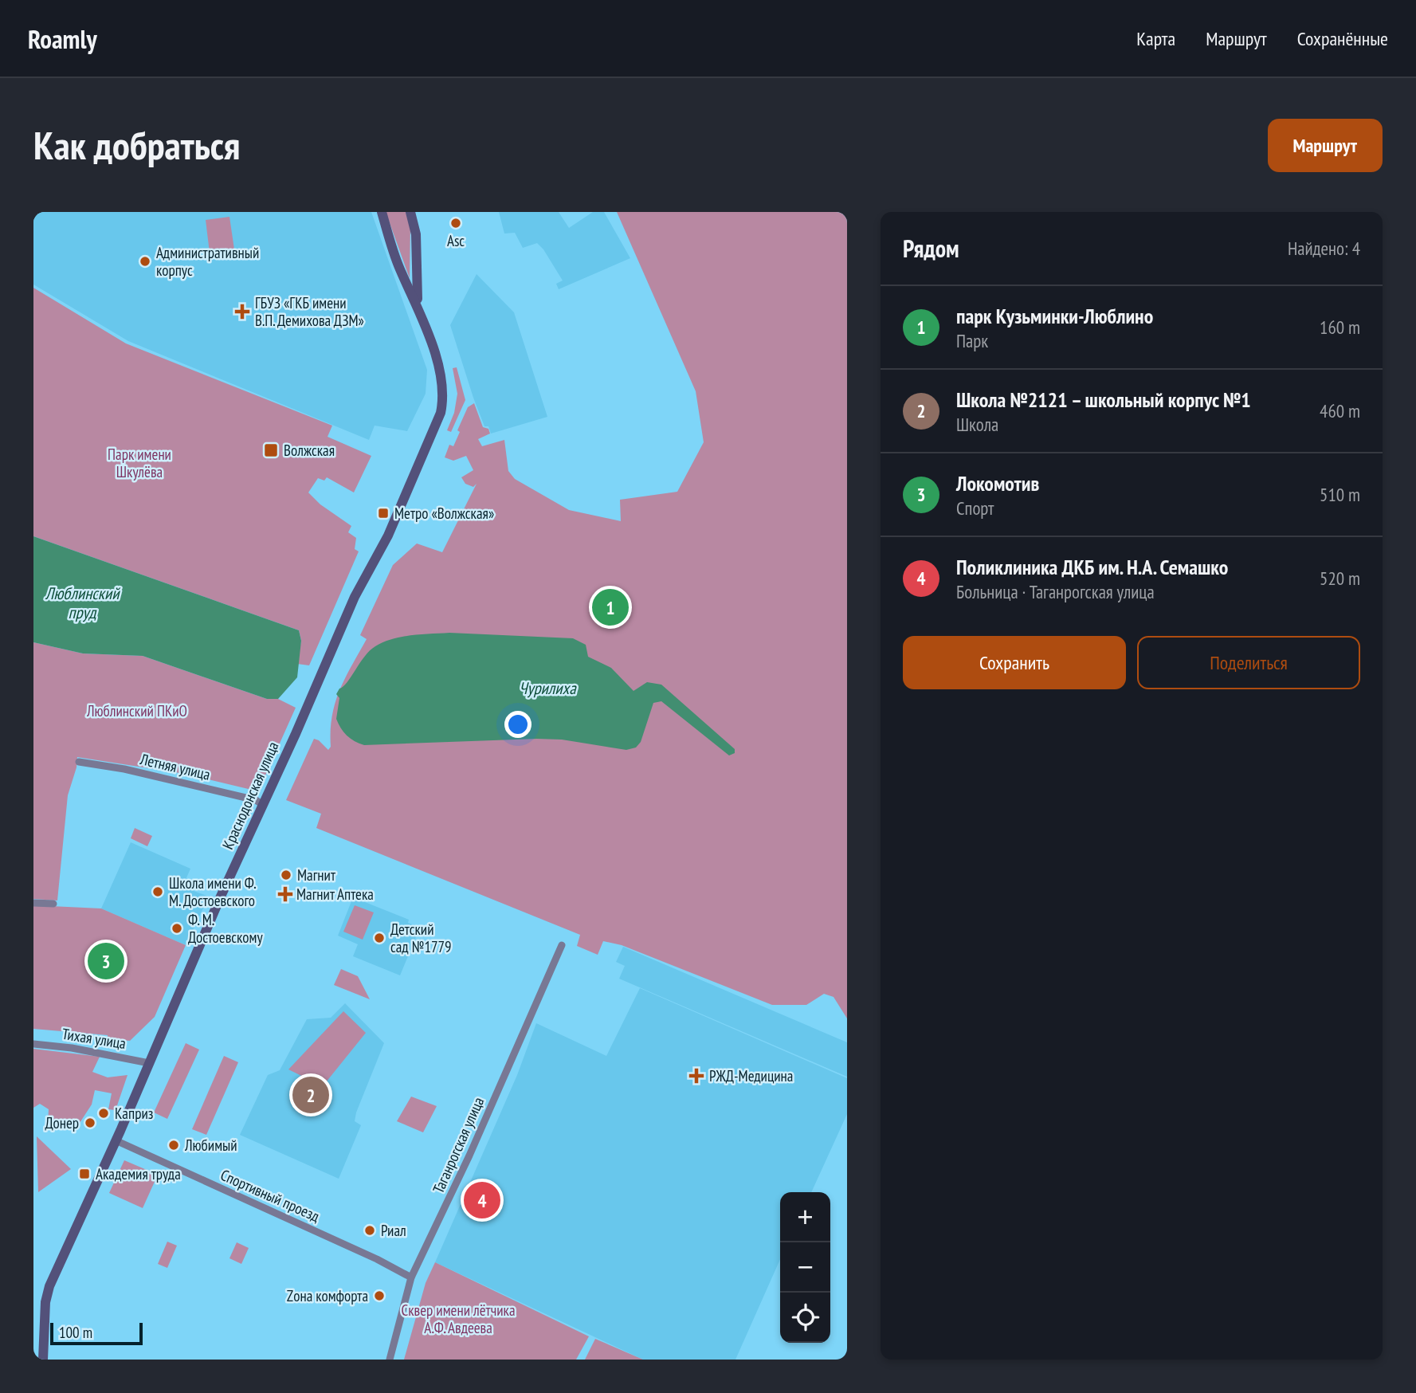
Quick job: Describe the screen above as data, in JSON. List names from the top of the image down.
{
  "streets": {
    "main road": ["Краснодонская улица"],
    "street": [
      "Летняя улица",
      "Тихая улица",
      "Таганрогская улица",
      "Спортивный проезд"
    ]
  },
  "crossings": [
    ["Летняя улица", "Краснодонская улица"],
    ["Краснодонская улица", "Тихая улица"],
    ["Краснодонская улица", "Спортивный проезд"],
    ["Таганрогская улица", "Спортивный проезд"]
  ],
  "water": ["Люблинский пруд", "Чурилиха"],
  "parks": ["Парк имени Шкулёва", "Люблинский ПКиО", "Сквер имени лётчика А.Ф. Авдеева"],
  "places": {
    "other": [
      "Asc",
      "Административный корпус",
      "Магнит",
      "Школа имени Ф. М. Достоевского",
      "Ф. М. Достоевскому",
      "Детский сад №1779",
      "Каприз",
      "Донер",
      "Любимый",
      "Риал",
      "Zона комфорта"
    ],
    "health": ["ГБУЗ «ГКБ имени В.П. Демихова ДЗМ»", "Магнит Аптека", "РЖД-Медицина"],
    "transit": ["Волжская", "Метро «Волжская»", "Академия труда"]
  },
  "scale_bar": "100 m",
  "page": {
    "header": "Roamly",
    "nav": ["Карта", "Маршрут", "Сохранённые"],
    "buttons": [
      "Маршрут",
      ["Сохранить", "Поделиться"]
    ],
    "title": "Как добраться",
    "heading": ["Рядом", "Найдено: 4"],
    "list": [
      {
        "mark": "1",
        "name": "парк Кузьминки-Люблино",
        "note": "Парк",
        "value": "160 m"
      },
      {
        "mark": "2",
        "name": "Школа №2121 – школьный корпус №1",
        "note": "Школа",
        "value": "460 m"
      },
      {
        "mark": "3",
        "name": "Локомотив",
        "note": "Спорт",
        "value": "510 m"
      },
      {
        "mark": "4",
        "name": "Поликлиника ДКБ им. Н.А. Семашко",
        "note": "Больница · Таганрогская улица",
        "value": "520 m"
      }
    ],
    "pins": [
      "1",
      "3",
      "2",
      "4"
    ],
    "map_buttons": ["+", "−"],
    "scale": "100 m"
  }
}
